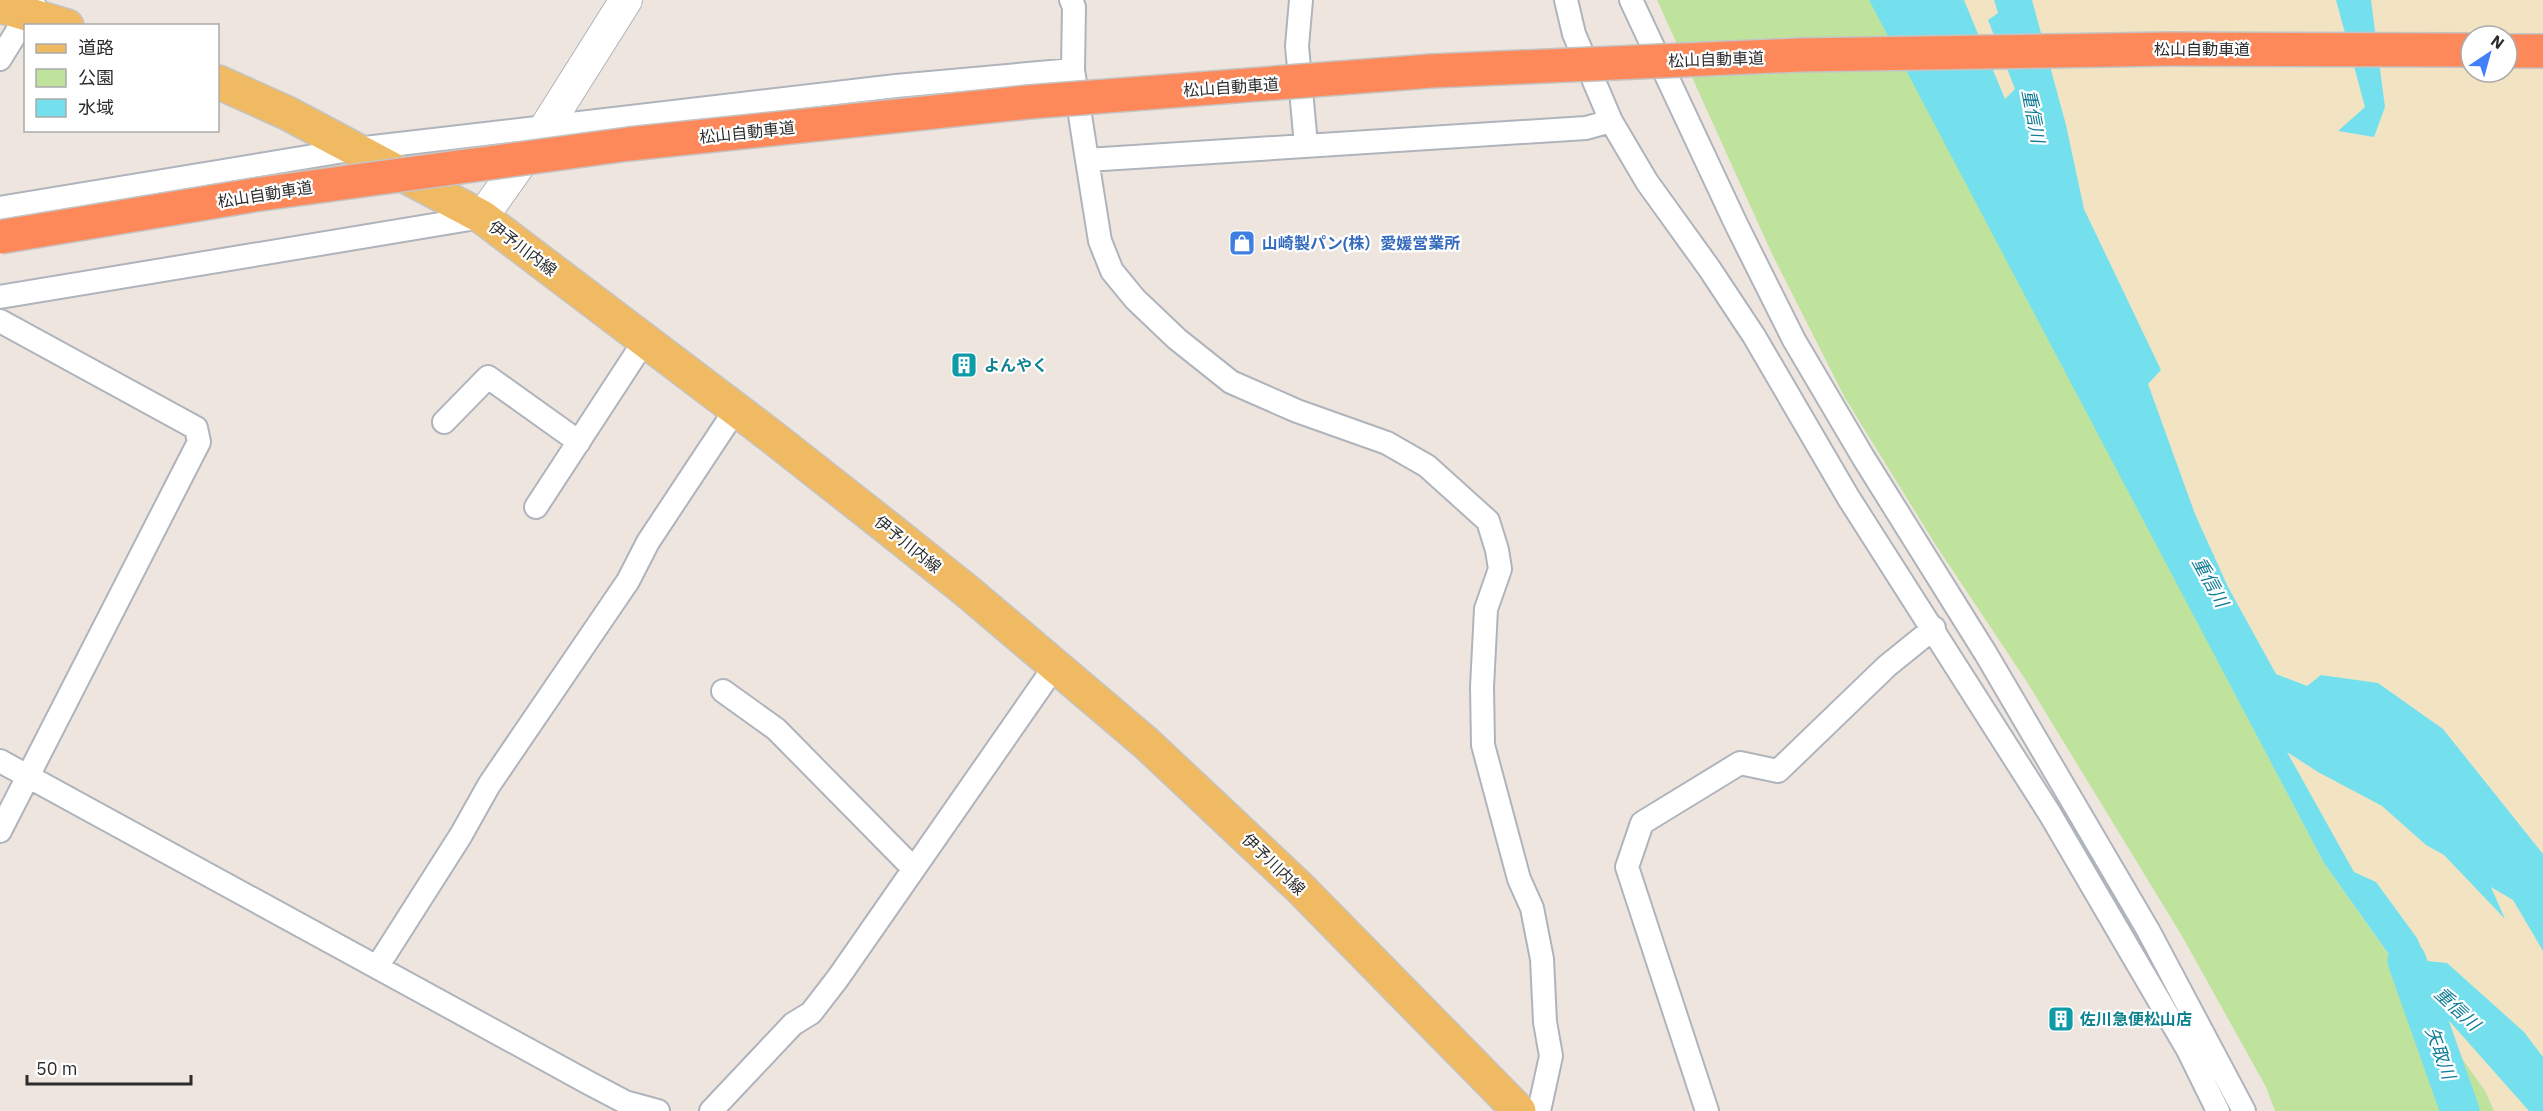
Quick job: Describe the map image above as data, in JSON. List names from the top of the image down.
{
  "streets": {
    "highway": ["松山自動車道"],
    "main road": ["伊予川内線"]
  },
  "water": ["重信川", "矢取川"],
  "places": {
    "shop": ["山崎製パン(株）愛媛営業所"],
    "building": ["よんやく", "佐川急便松山店"]
  },
  "legend": ["道路", "公園", "水域"],
  "scale_bar": "50 m",
  "north": "top right"
}
